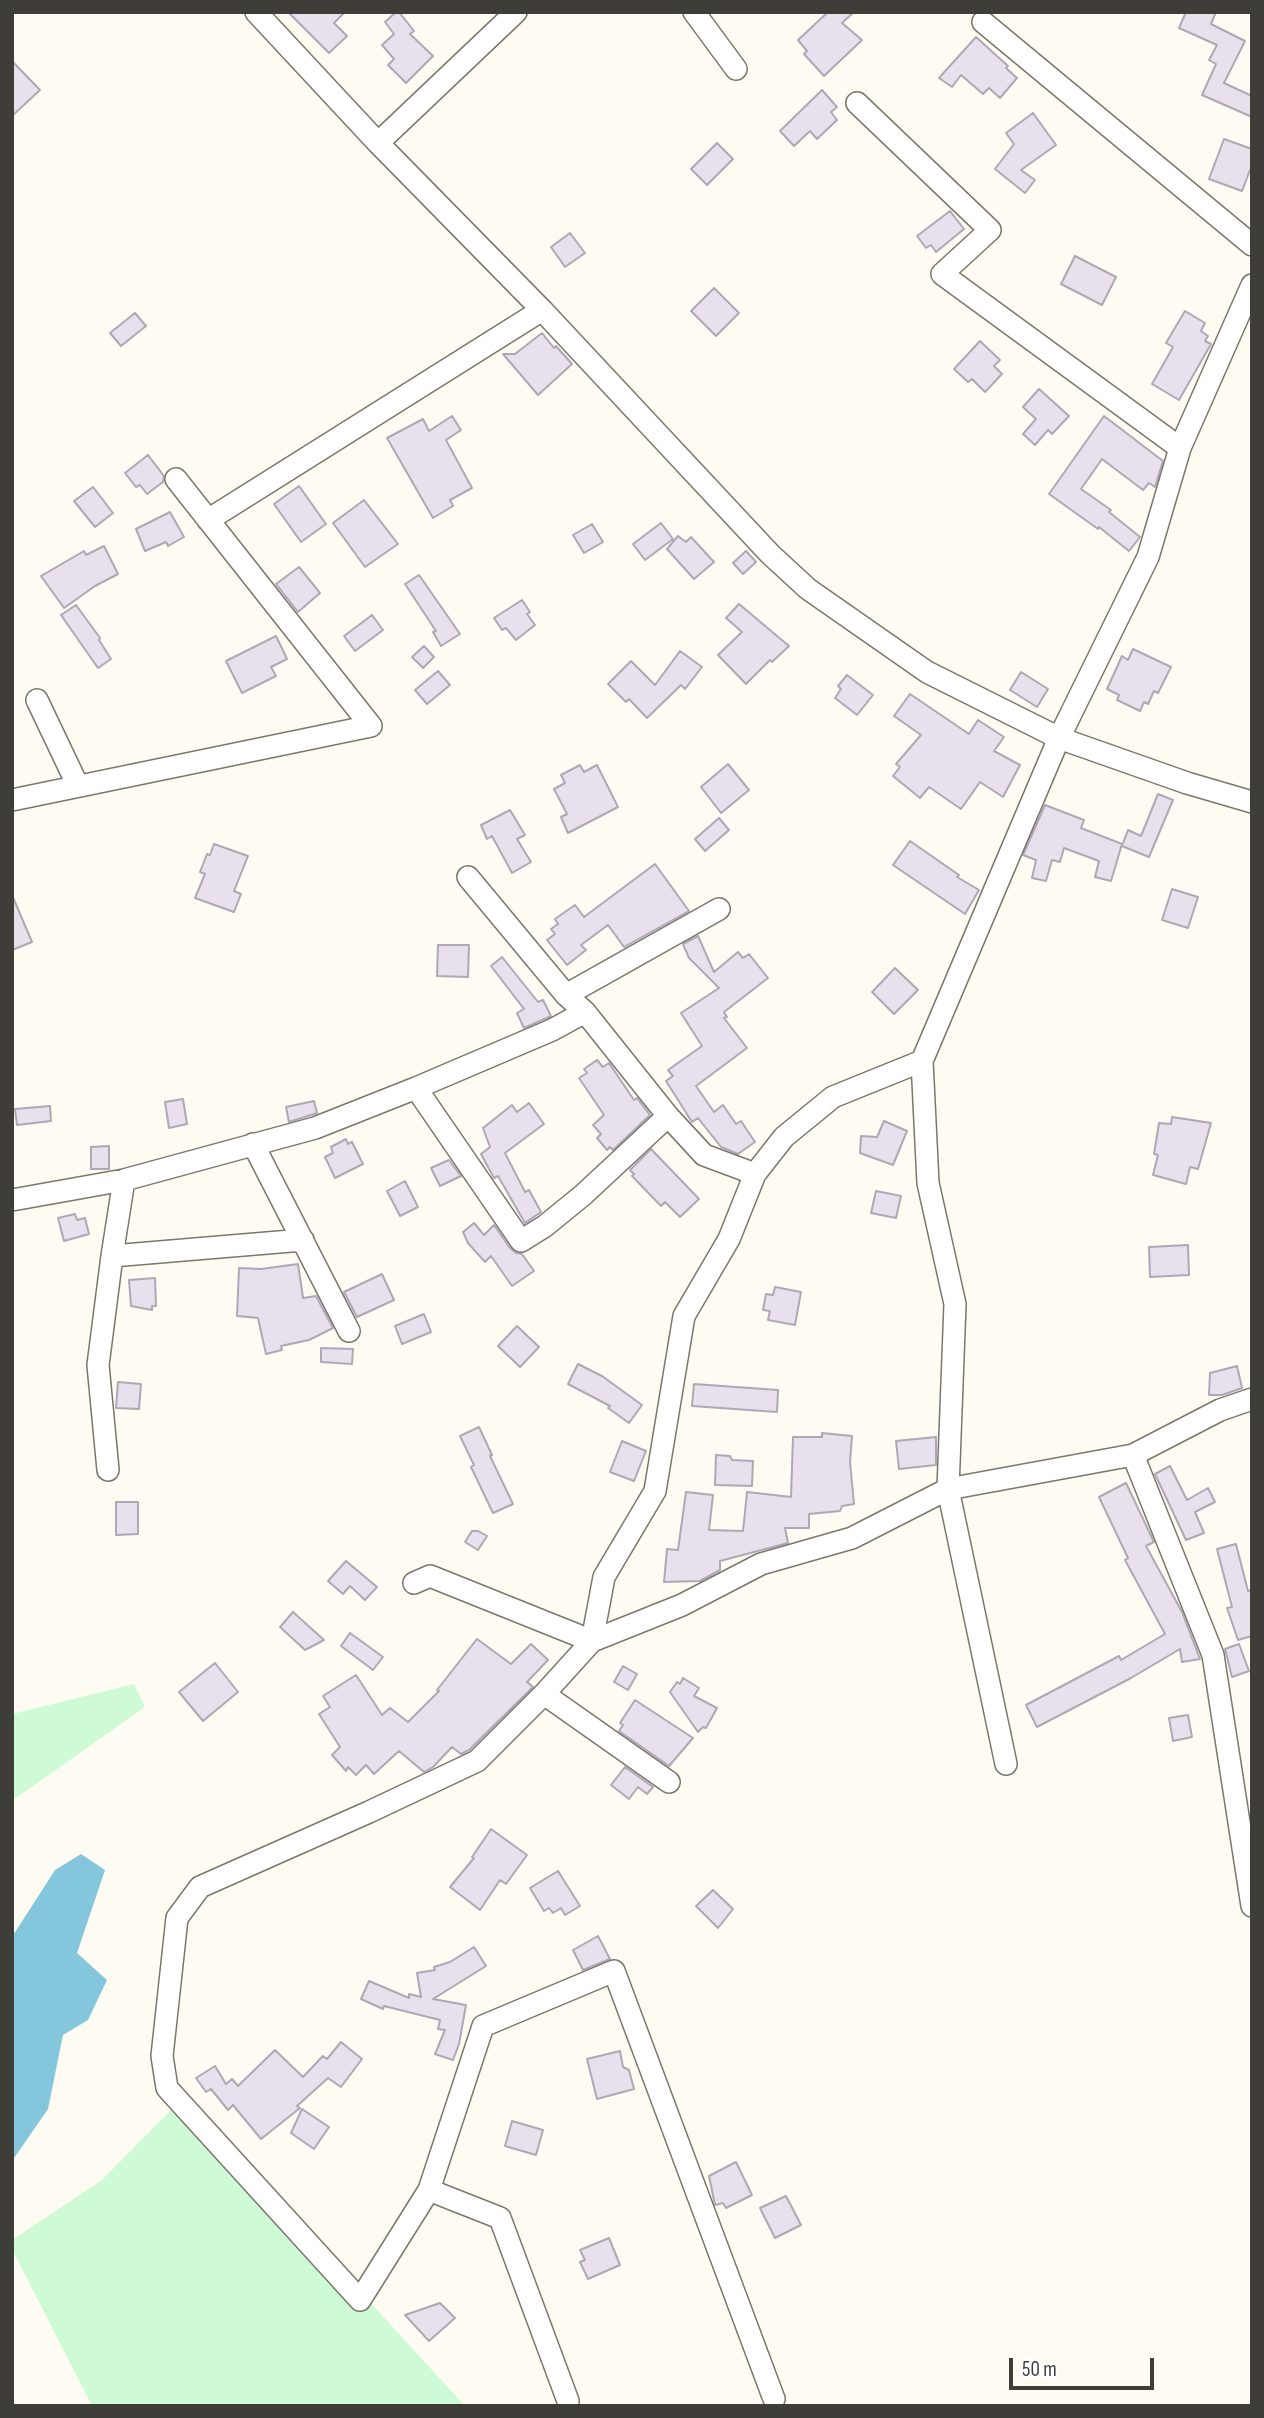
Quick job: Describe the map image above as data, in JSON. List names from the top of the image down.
{
  "scale_bar": "50 m"
}
